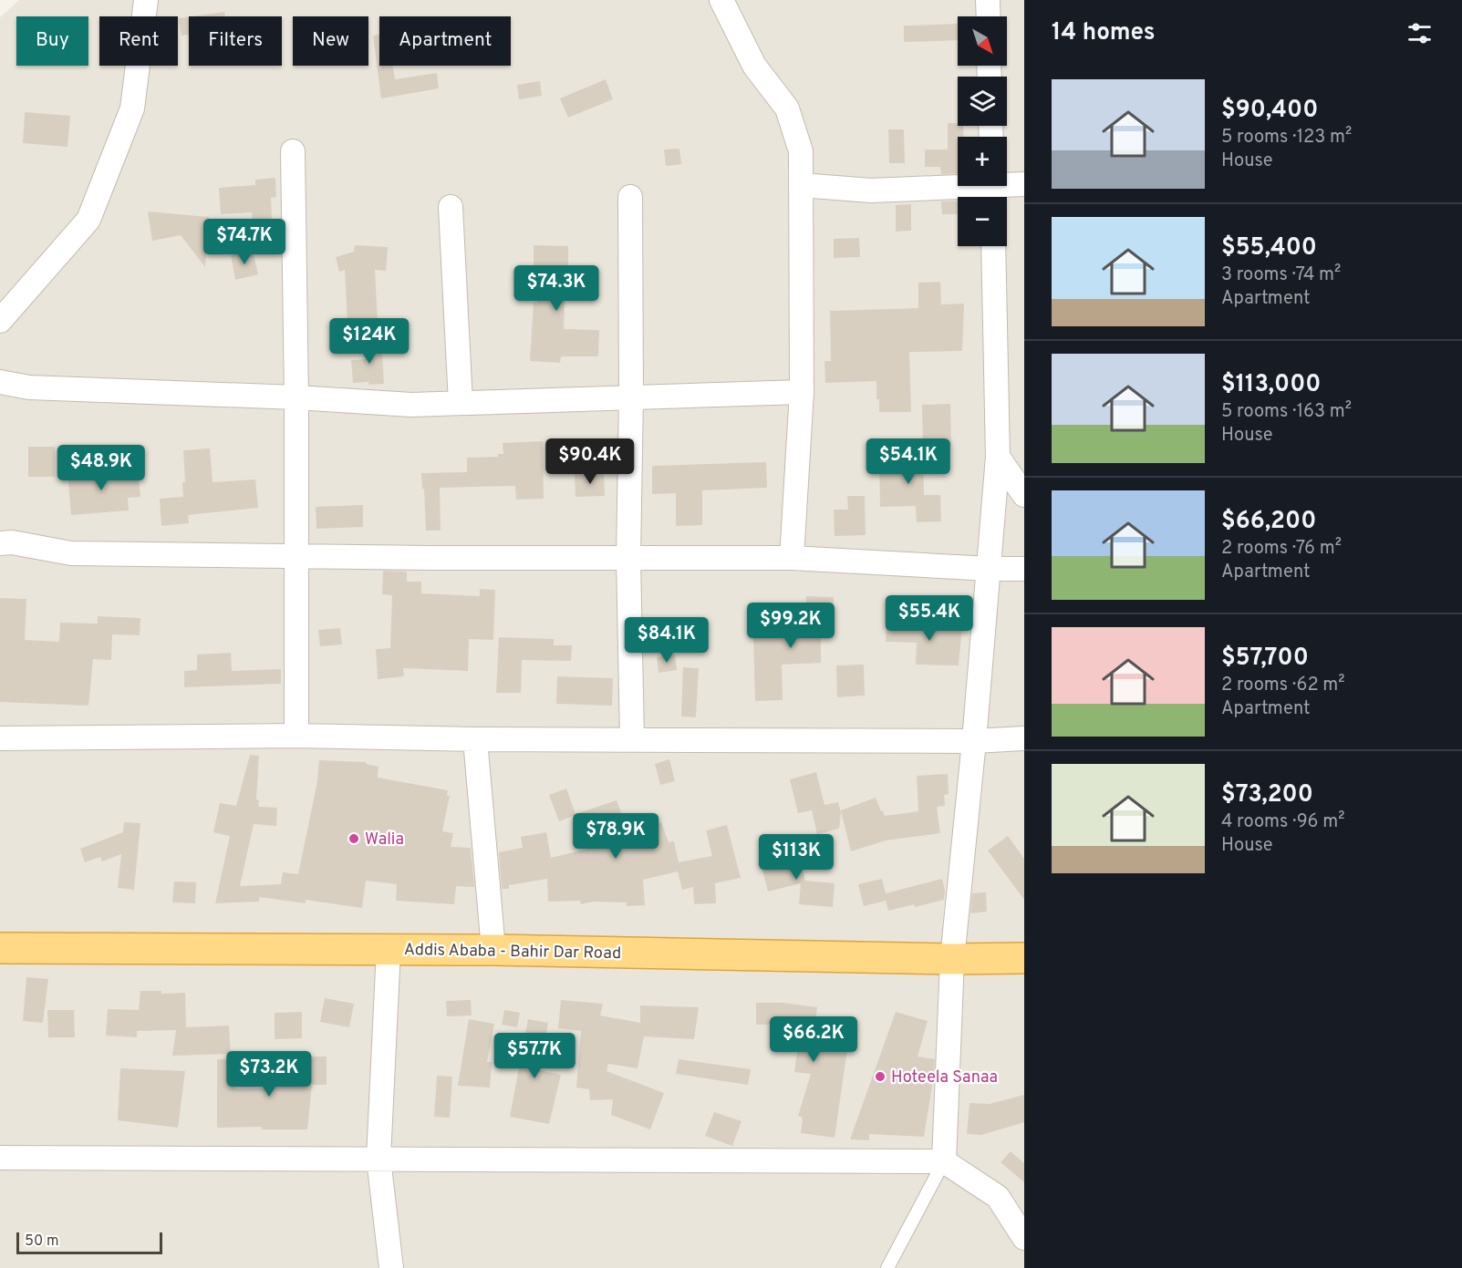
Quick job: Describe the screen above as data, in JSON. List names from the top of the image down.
{
  "streets": {
    "highway": ["Addis Ababa - Bahir Dar Road"]
  },
  "places": ["Walia", "Hoteela Sanaa"],
  "scale_bar": "50 m",
  "north": "bottom right",
  "page": {
    "heading": "14 homes",
    "map_buttons": ["+", "−"],
    "chip": [
      "Buy",
      "Rent",
      "Filters",
      "New",
      "Apartment"
    ],
    "list": [
      {
        "name": "$90,400",
        "note": "5 rooms · 123 m² · House"
      },
      {
        "name": "$55,400",
        "note": "3 rooms · 74 m² · Apartment"
      },
      {
        "name": "$113,000",
        "note": "5 rooms · 163 m² · House"
      },
      {
        "name": "$66,200",
        "note": "2 rooms · 76 m² · Apartment"
      },
      {
        "name": "$57,700",
        "note": "2 rooms · 62 m² · Apartment"
      },
      {
        "name": "$73,200",
        "note": "4 rooms · 96 m² · House"
      }
    ],
    "price": [
      "$74.7K",
      "$74.3K",
      "$124K",
      "$90.4K",
      "$54.1K",
      "$48.9K",
      "$55.4K",
      "$99.2K",
      "$84.1K",
      "$78.9K",
      "$113K",
      "$66.2K",
      "$57.7K",
      "$73.2K"
    ],
    "scale": "50 m"
  }
}
